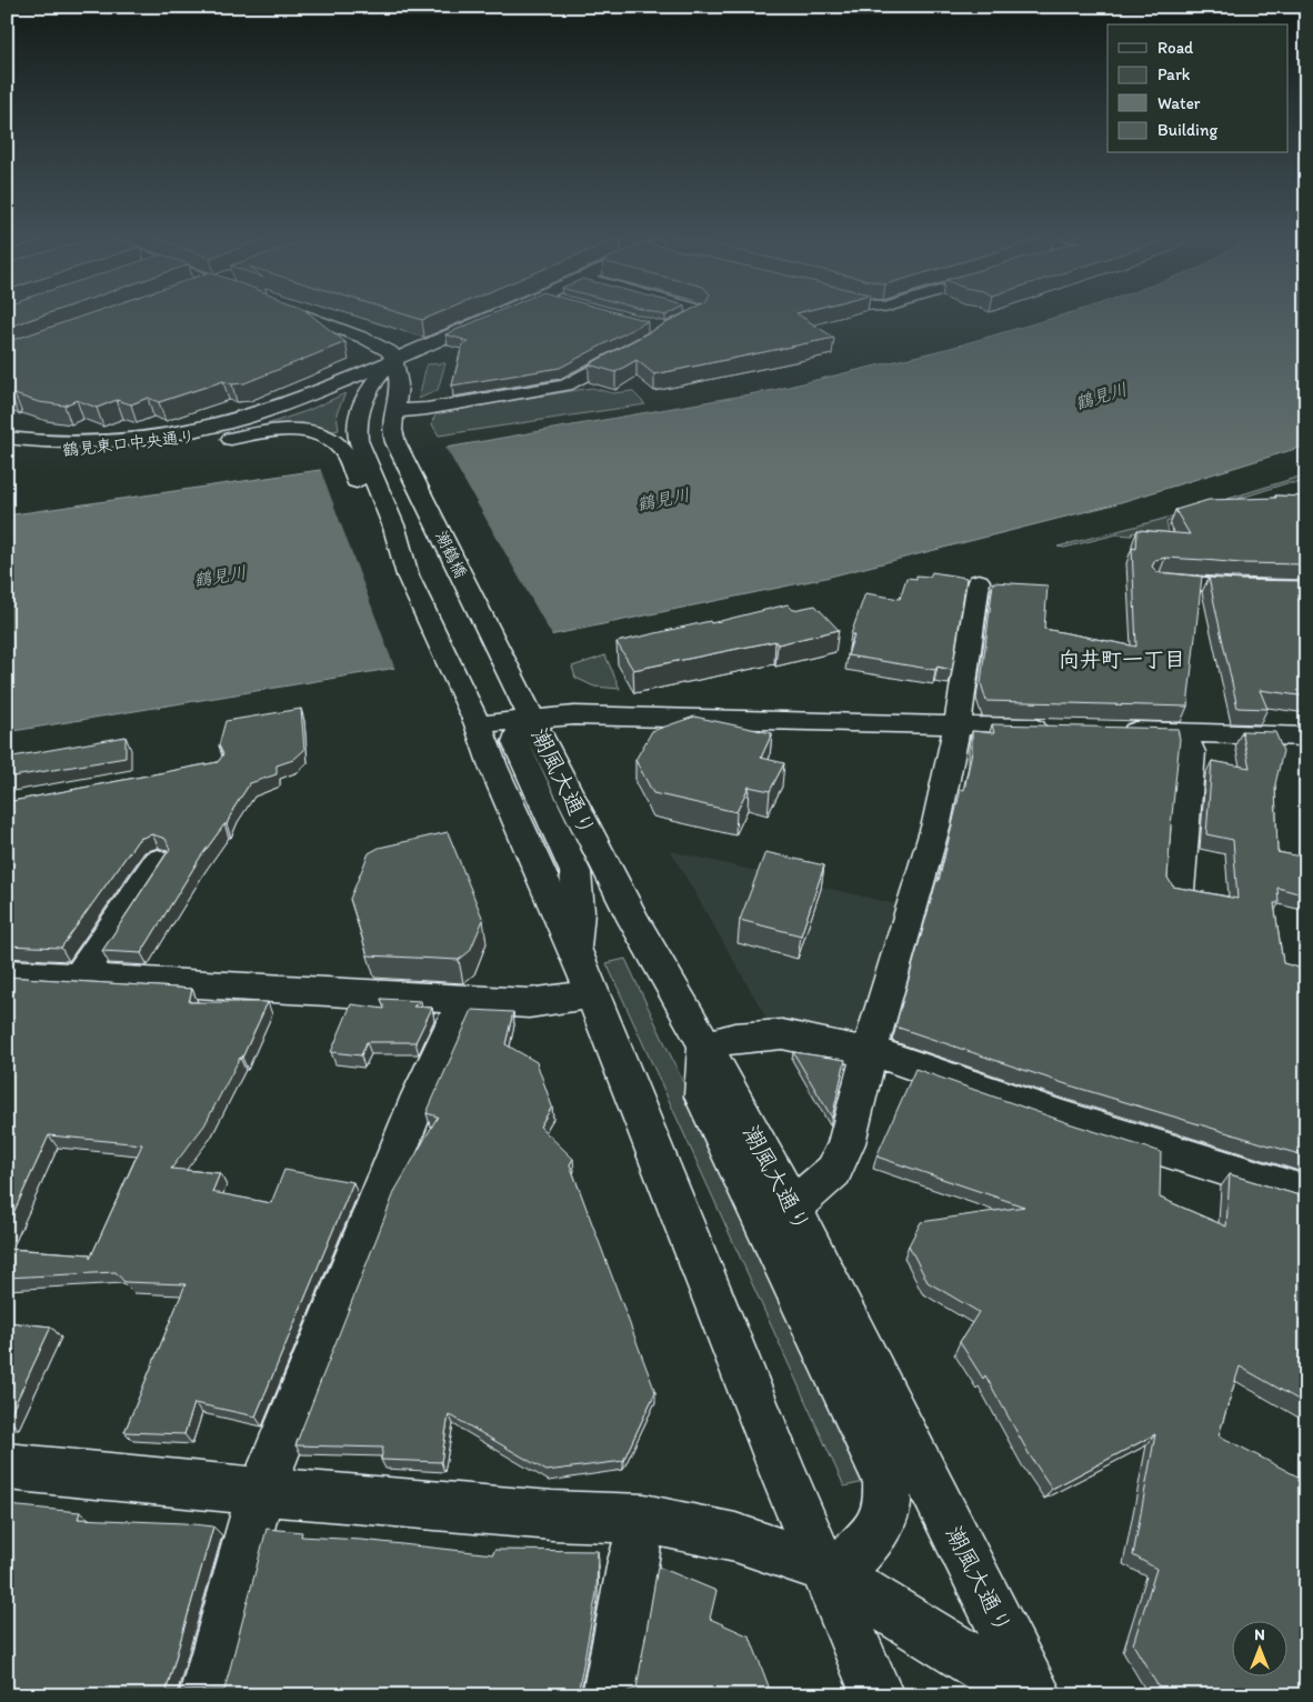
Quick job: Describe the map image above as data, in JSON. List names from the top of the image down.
{
  "streets": {
    "street": ["鶴見東口中央通り", "潮鶴橋", "潮風大通り"]
  },
  "crossings": [
    ["潮鶴橋", "潮風大通り"]
  ],
  "districts": ["向井町一丁目"],
  "water": ["鶴見川"],
  "legend": [
    "Road",
    "Park",
    "Water",
    "Building"
  ],
  "north": "top"
}
